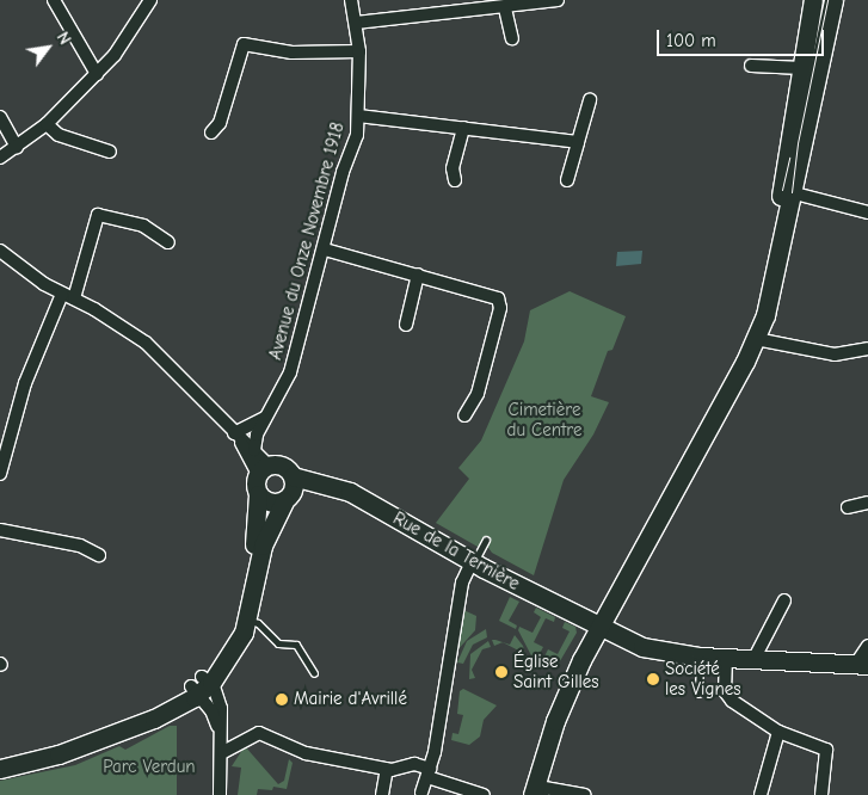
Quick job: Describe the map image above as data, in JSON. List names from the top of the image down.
{
  "streets": {
    "main road": ["Rue de la Ternière"],
    "street": ["Avenue du Onze Novembre 1918"]
  },
  "parks": ["Cimetière du Centre", "Parc Verdun"],
  "places": ["Église Saint Gilles", "Société les Vignes", "Mairie d'Avrillé"],
  "scale_bar": "100 m",
  "north": "top right"
}
